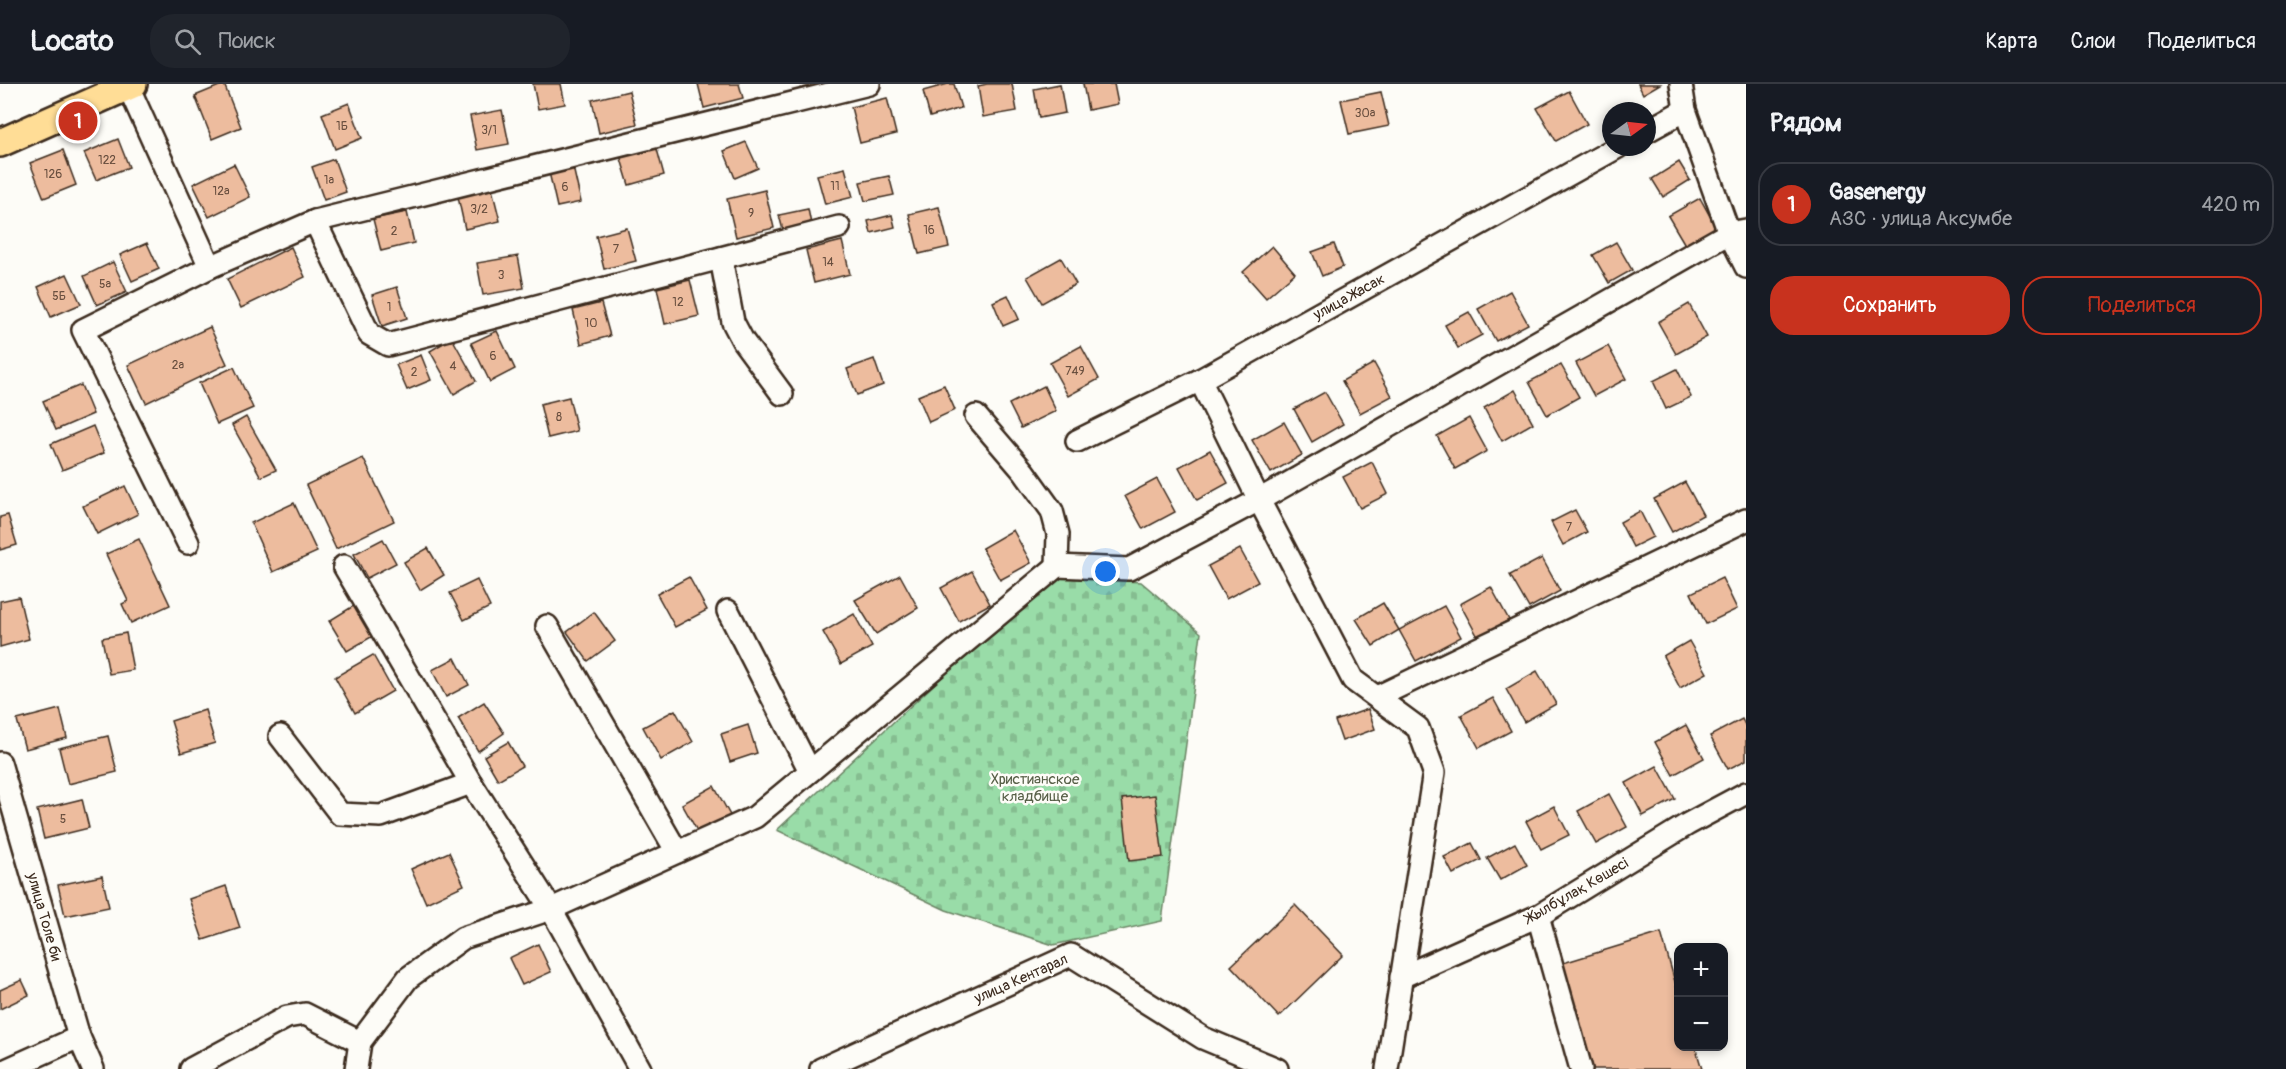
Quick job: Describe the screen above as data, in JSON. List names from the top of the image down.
{
  "streets": {
    "street": [
      "улица Жасак",
      "Жылбұлақ Көшесі",
      "улица Толе би",
      "улица Кентарал"
    ]
  },
  "parks": ["Христианское кладбище"],
  "house_numbers": [
    "30а",
    "1Б",
    "3/1",
    "122",
    "126",
    "1а",
    "11",
    "6",
    "12а",
    "3/2",
    "9",
    "16",
    "2",
    "7",
    "14",
    "3",
    "5а",
    "5Б",
    "12",
    "1",
    "10",
    "6",
    "2а",
    "4",
    "749",
    "2",
    "8",
    "7",
    "5"
  ],
  "north": "right",
  "page": {
    "header": "Locato",
    "search": "Поиск",
    "nav": ["Карта", "Слои", "Поделиться"],
    "heading": "Рядом",
    "pins": "1",
    "list": [
      {
        "mark": "1",
        "name": "Gasenergy",
        "note": "АЗС · улица Аксумбе",
        "value": "420 m"
      }
    ],
    "buttons": ["Сохранить", "Поделиться"],
    "map_buttons": ["+", "−"]
  }
}
